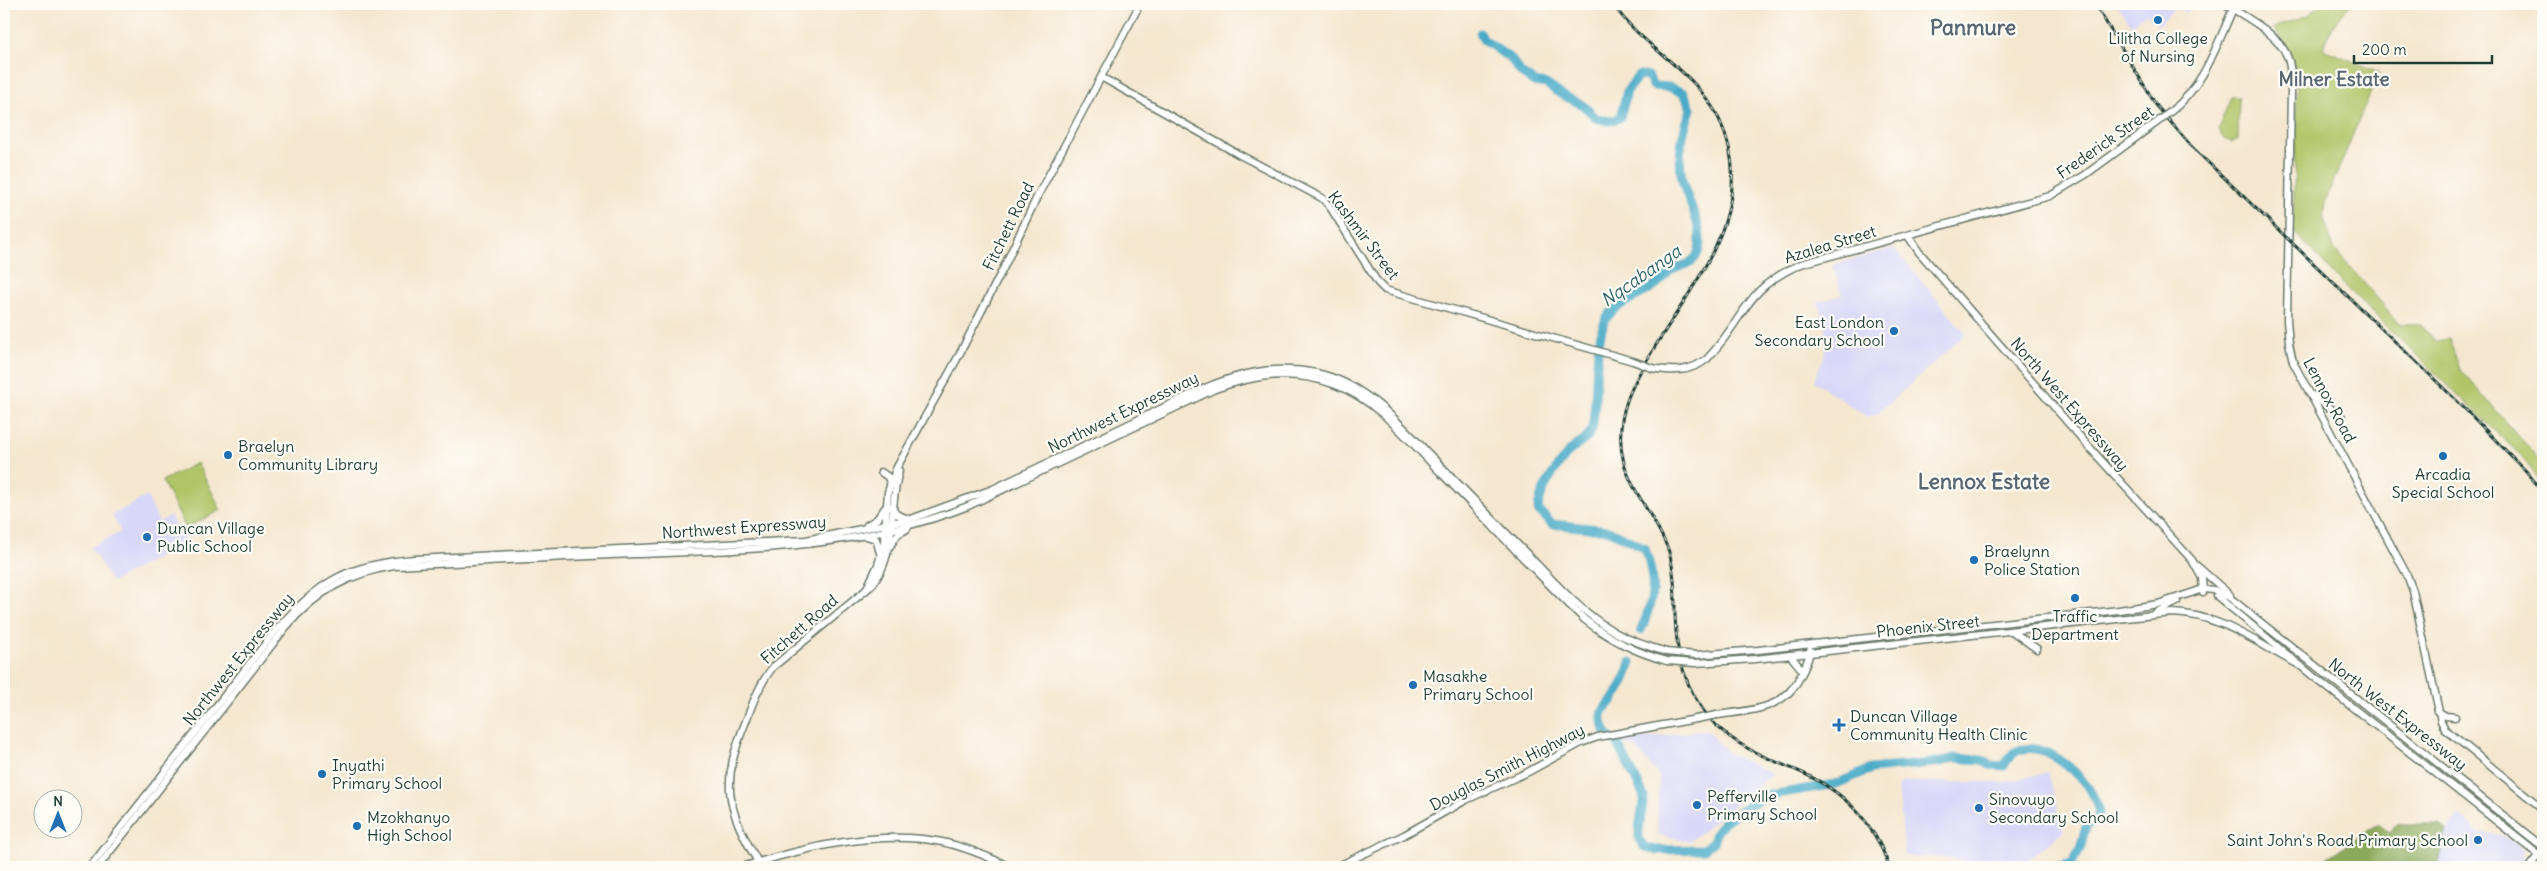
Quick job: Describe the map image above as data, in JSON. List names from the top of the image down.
{
  "streets": {
    "main road": [
      "Frederick Street",
      "Fitchett Road",
      "Kashmir Street",
      "Azalea Street",
      "Lennox Road",
      "North West Expressway",
      "Northwest Expressway",
      "Phoenix Street",
      "Douglas Smith Highway"
    ]
  },
  "crossings": [
    ["Frederick Street", "Azalea Street"],
    ["Frederick Street", "Lennox Road"],
    ["Frederick Street", "North West Expressway"],
    ["Fitchett Road", "Kashmir Street"],
    ["Fitchett Road", "Northwest Expressway"],
    ["Kashmir Street", "Azalea Street"],
    ["Azalea Street", "North West Expressway"],
    ["North West Expressway", "Phoenix Street"],
    ["Northwest Expressway", "Phoenix Street"],
    ["Phoenix Street", "Douglas Smith Highway"]
  ],
  "districts": ["Panmure", "Milner Estate", "Lennox Estate"],
  "water": ["Nqcabanga"],
  "places": {
    "other": [
      "Lilitha College of Nursing",
      "East London Secondary School",
      "Braelyn Community Library",
      "Arcadia Special School",
      "Duncan Village Public School",
      "Braelynn Police Station",
      "Traffic Department",
      "Masakhe Primary School",
      "Inyathi Primary School",
      "Pefferville Primary School",
      "Sinovuyo Secondary School",
      "Mzokhanyo High School",
      "Saint John's Road Primary School"
    ],
    "health": ["Duncan Village Community Health Clinic"]
  },
  "scale_bar": "200 m",
  "north": "top"
}
